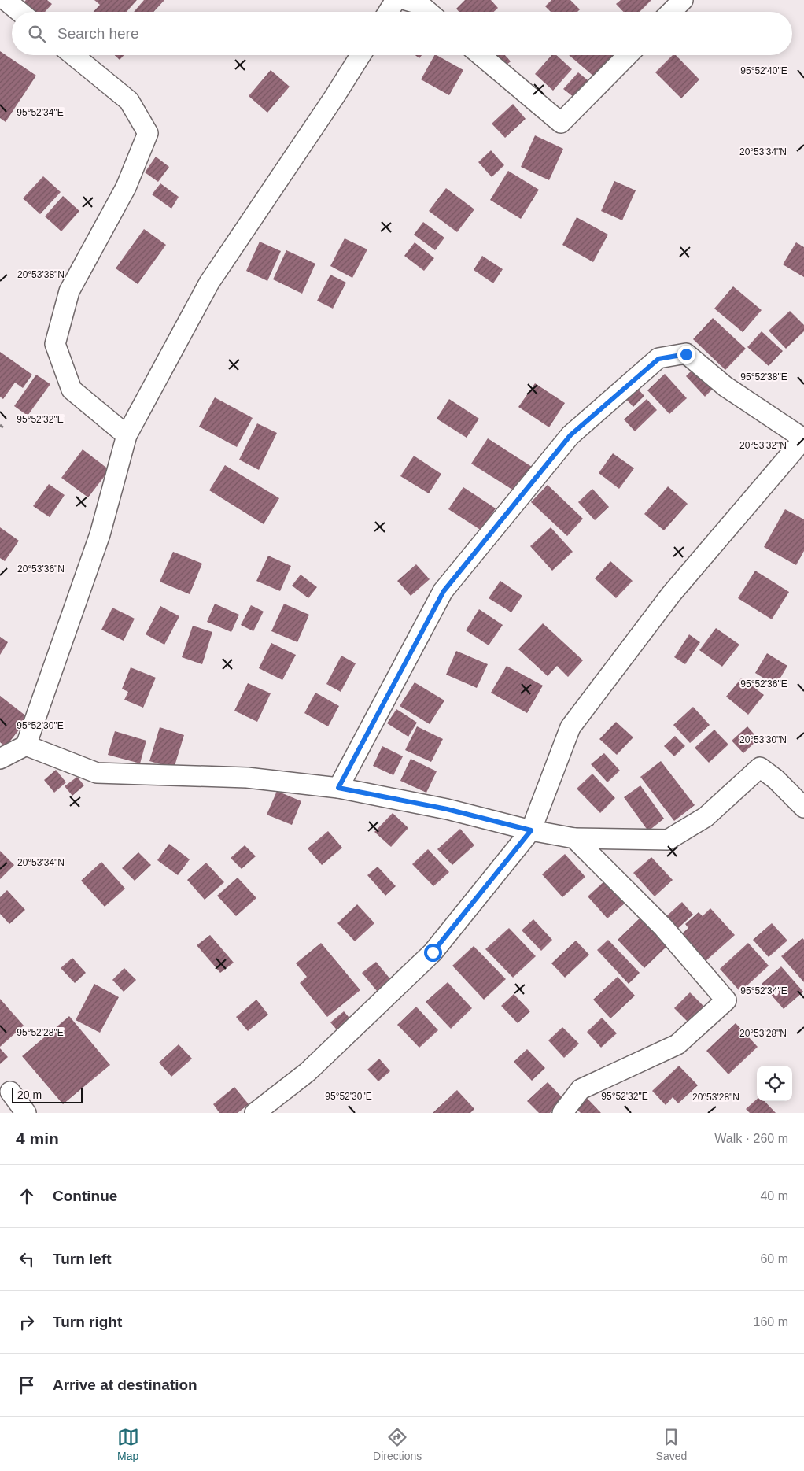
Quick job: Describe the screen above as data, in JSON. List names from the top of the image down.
{
  "scale_bar": "20 m",
  "page": {
    "search": "Search here",
    "scale": "20 m",
    "heading": ["4 min", "Walk · 260 m"],
    "list": [
      ["Continue", "40 m"],
      ["Turn left", "60 m"],
      ["Turn right", "160 m"],
      "Arrive at destination"
    ],
    "nav": ["Map", "Directions", "Saved"]
  },
  "coordinates": [
    "95°52'40\"E",
    "95°52'34\"E",
    "20°53'34\"N",
    "20°53'38\"N",
    "95°52'38\"E",
    "95°52'32\"E",
    "20°53'32\"N",
    "20°53'36\"N",
    "95°52'36\"E",
    "95°52'30\"E",
    "20°53'30\"N",
    "95°52'28\"E",
    "20°53'28\"N"
  ]
}
